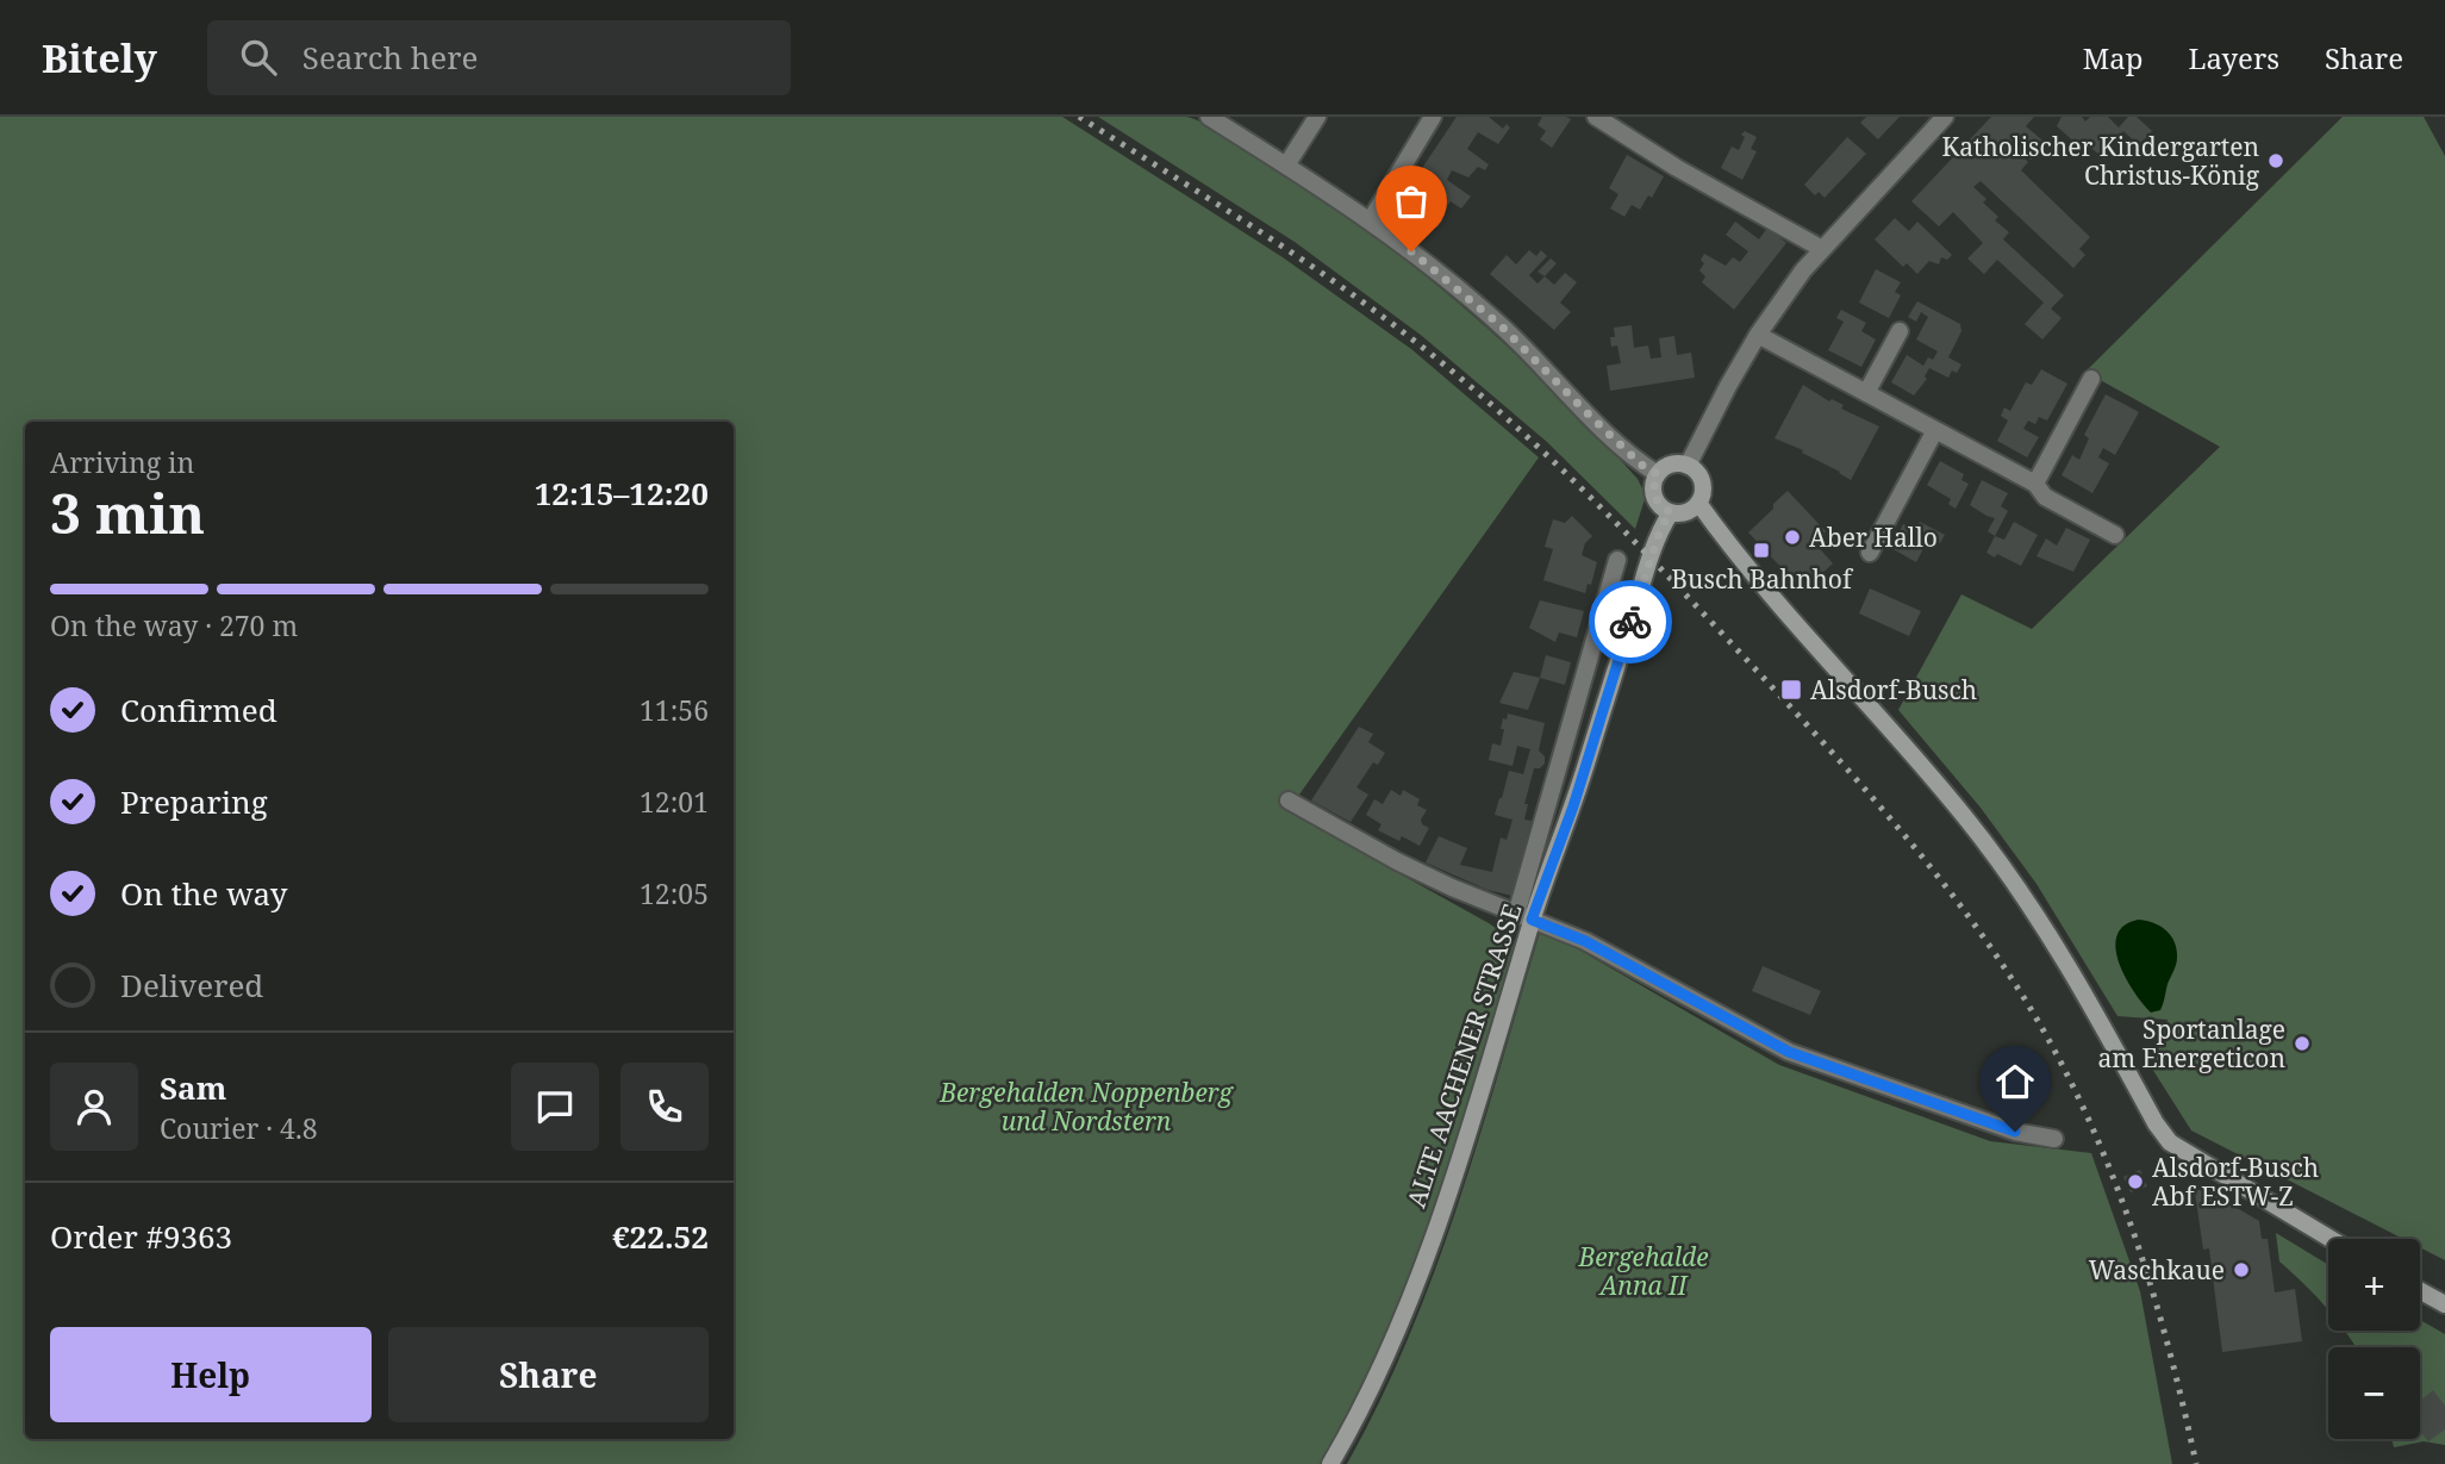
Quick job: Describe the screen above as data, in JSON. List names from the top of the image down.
{
  "streets": {
    "street": ["ALTE AACHENER STRASSE"]
  },
  "parks": ["Bergehalden Noppenberg und Nordstern", "Bergehalde Anna II"],
  "places": {
    "other": [
      "Katholischer Kindergarten Christus-König",
      "Aber Hallo",
      "Sportanlage am Energeticon",
      "Alsdorf-Busch Abf ESTW-Z",
      "Waschkaue"
    ],
    "transit": ["Busch Bahnhof", "Alsdorf-Busch"]
  },
  "page": {
    "header": "Bitely",
    "search": "Search here",
    "nav": ["Map", "Layers", "Share"],
    "heading": ["3 min", "Arriving in", "12:15–12:20"],
    "panel": [
      "Sam",
      "Courier · 4.8",
      "Order #9363",
      "€22.52"
    ],
    "bar": "On the way · 270 m",
    "list": [
      ["Confirmed", "11:56"],
      ["Preparing", "12:01"],
      ["On the way", "12:05"],
      "Delivered"
    ],
    "map_buttons": ["+", "−"],
    "buttons": ["Help", "Share"]
  }
}
